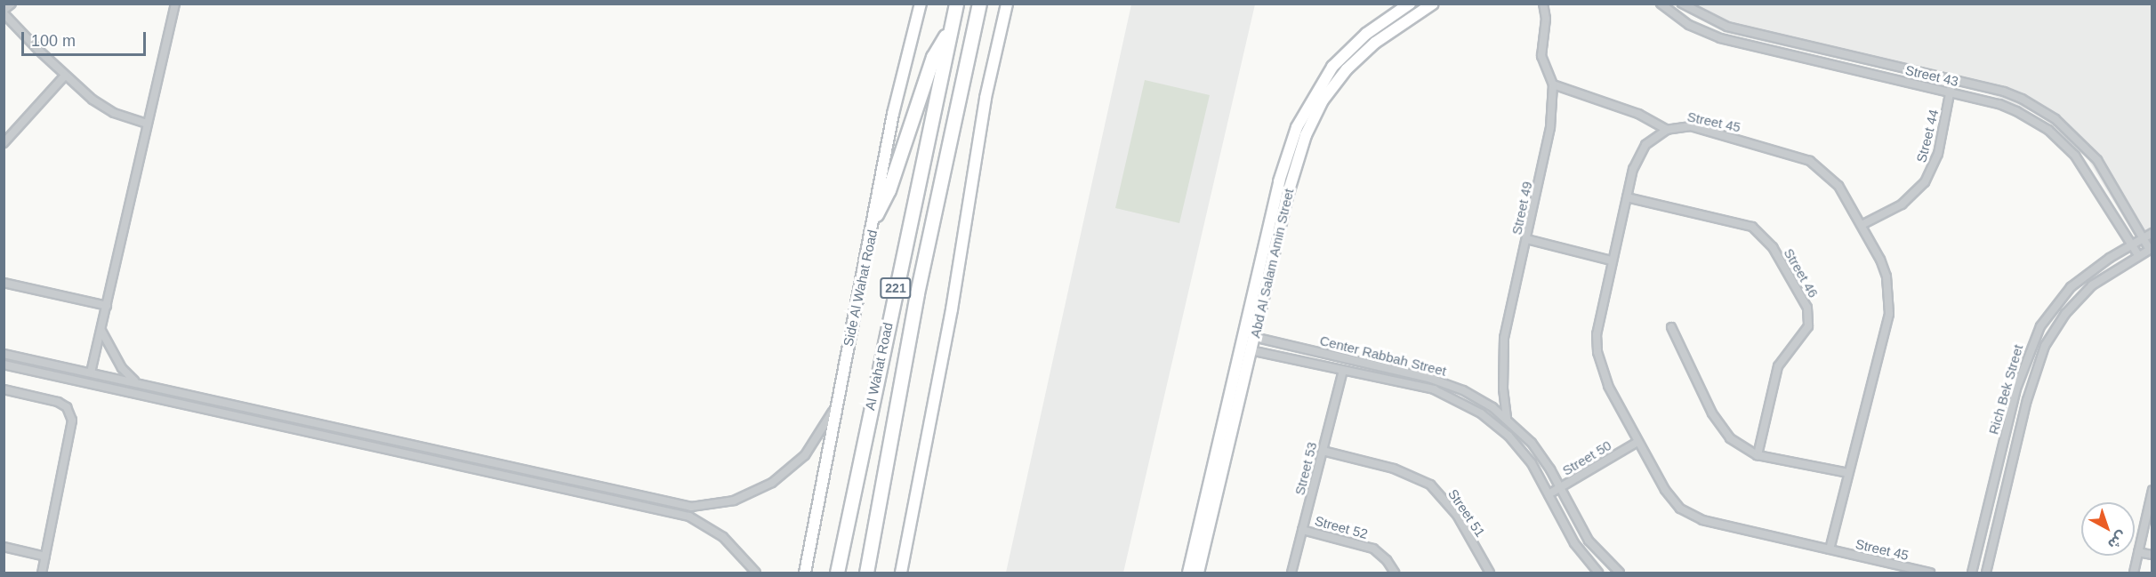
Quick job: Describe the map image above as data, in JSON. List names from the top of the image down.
{
  "streets": {
    "highway": ["221", "Al Wahat Road"],
    "street": [
      "Street 43",
      "Street 45",
      "Street 44",
      "Street 49",
      "Abd Al Salam Amin Street",
      "Street 46",
      "Side Al Wahat Road",
      "Center Rabbah Street",
      "Rich Bek Street",
      "Street 50",
      "Street 53",
      "Street 51",
      "Street 52"
    ]
  },
  "crossings": [
    ["Street 43", "Street 44"],
    ["Street 43", "Rich Bek Street"],
    ["Street 45", "Street 44"],
    ["Street 45", "Street 46"],
    ["Street 45", "Street 50"],
    ["Street 49", "Center Rabbah Street"],
    ["Abd Al Salam Amin Street", "Center Rabbah Street"],
    ["Center Rabbah Street", "Street 50"],
    ["Center Rabbah Street", "Street 53"],
    ["Street 53", "Street 51"],
    ["Street 53", "Street 52"]
  ],
  "scale_bar": "100 m",
  "north": "bottom right"
}
